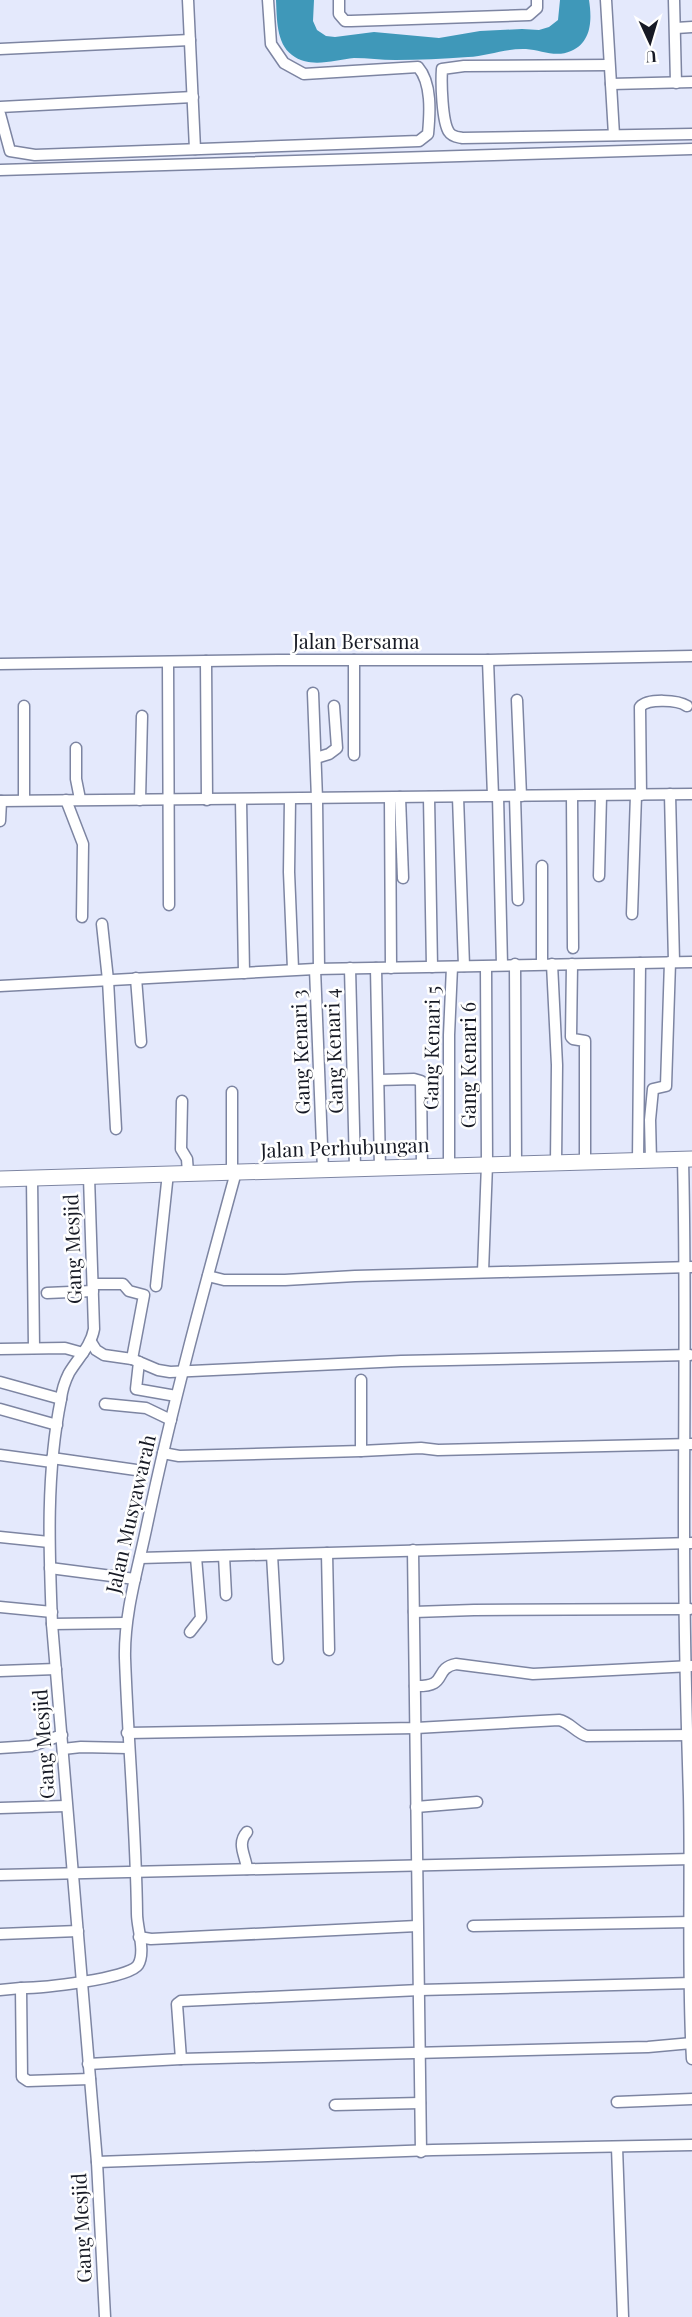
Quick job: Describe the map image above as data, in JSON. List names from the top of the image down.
{
  "streets": {
    "main road": ["Jalan Perhubungan"],
    "street": [
      "Jalan Bersama",
      "Gang Kenari 5",
      "Gang Kenari 4",
      "Gang Kenari 3",
      "Gang Kenari 6",
      "Gang Mesjid",
      "Jalan Musyawarah"
    ]
  },
  "crossings": [
    ["Gang Kenari 5", "Jalan Perhubungan"],
    ["Gang Kenari 4", "Jalan Perhubungan"],
    ["Gang Kenari 3", "Jalan Perhubungan"],
    ["Gang Kenari 6", "Jalan Perhubungan"],
    ["Jalan Perhubungan", "Gang Mesjid"],
    ["Jalan Perhubungan", "Jalan Musyawarah"],
    ["Gang Mesjid", "Jalan Musyawarah"]
  ],
  "north": "bottom"
}
